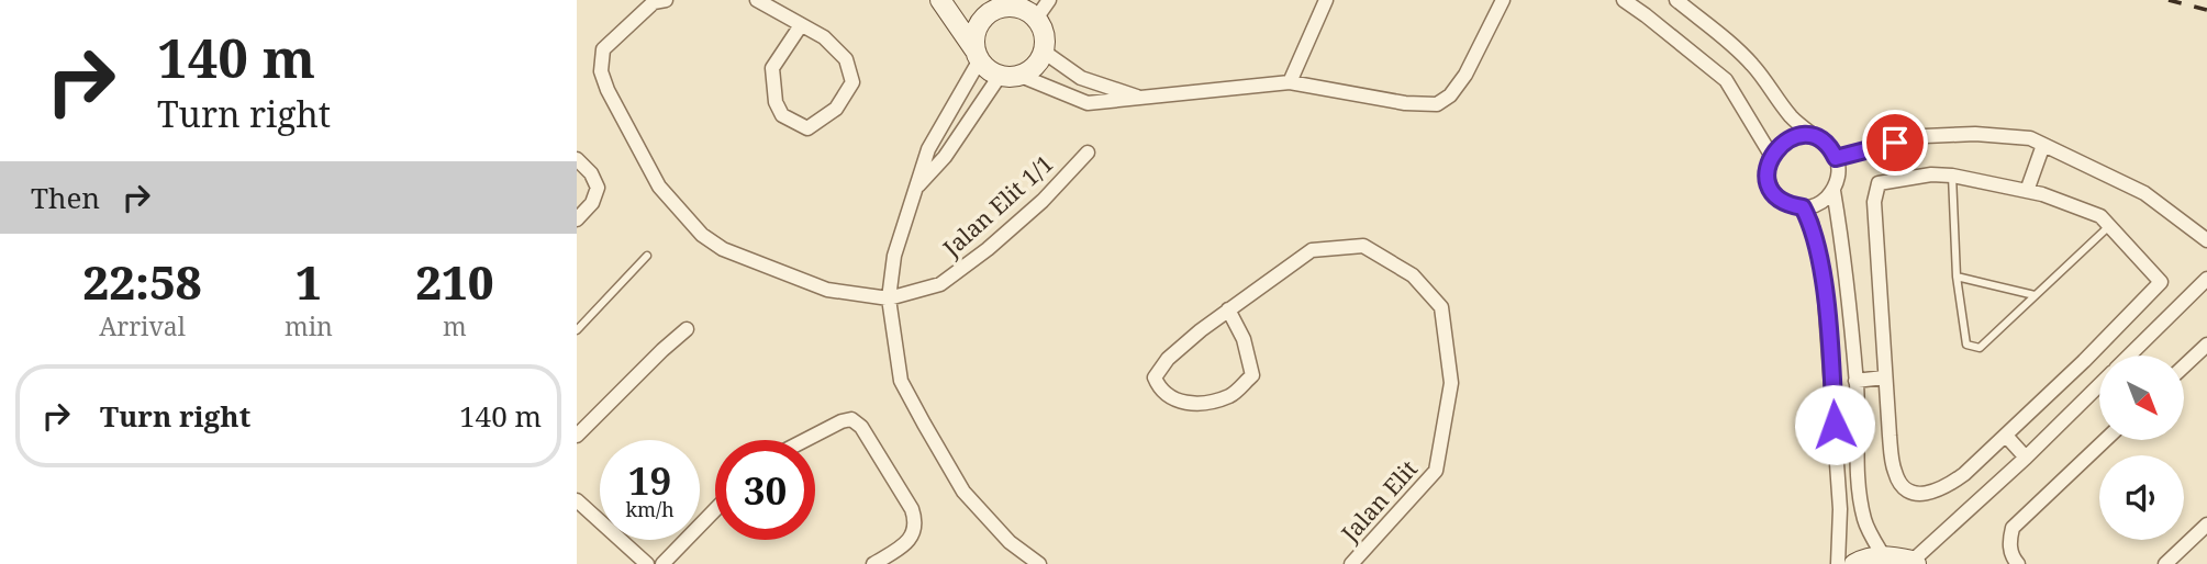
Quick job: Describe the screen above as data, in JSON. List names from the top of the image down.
{
  "streets": {
    "street": ["Jalan Elit 1/1", "Jalan Elit"]
  },
  "north": "bottom right",
  "page": {
    "turn": ["140 m", "Turn right"],
    "then": "Then",
    "eta": [
      "22:58",
      "Arrival",
      "1",
      "min",
      "210",
      "m"
    ],
    "list": [
      {
        "name": "Turn right",
        "value": "140 m"
      }
    ],
    "speed": "19 km/h",
    "limit": "30"
  }
}
